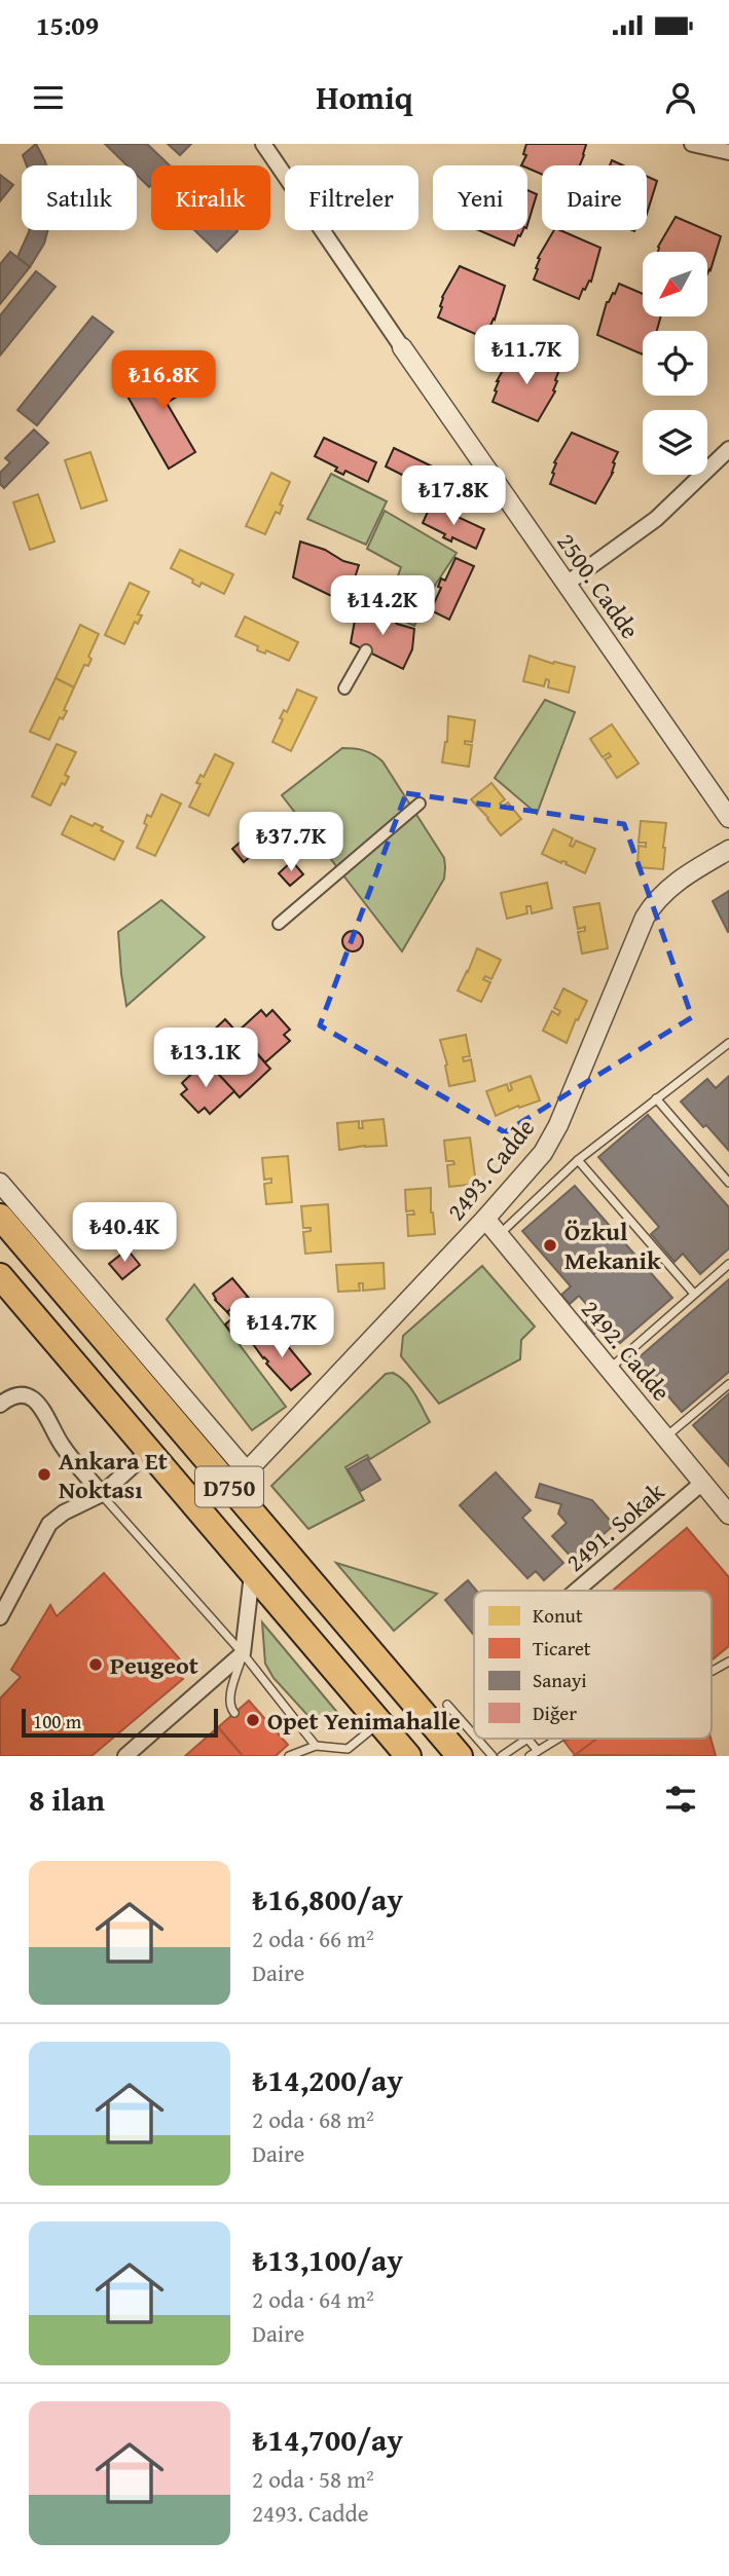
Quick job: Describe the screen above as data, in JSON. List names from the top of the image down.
{
  "streets": {
    "highway": ["D750"],
    "street": [
      "2500. Cadde",
      "2493. Cadde",
      "2492. Cadde",
      "2491. Sokak"
    ]
  },
  "crossings": [
    ["2493. Cadde", "2492. Cadde"],
    ["2493. Cadde", "D750"],
    ["2492. Cadde", "2491. Sokak"]
  ],
  "places": [
    "Özkul Mekanik",
    "Ankara Et Noktası",
    "Peugeot",
    "Opet Yenimahalle"
  ],
  "legend": [
    "Konut",
    "Ticaret",
    "Sanayi",
    "Diğer"
  ],
  "scale_bar": "100 m",
  "north": "bottom left",
  "page": {
    "status": "15:09",
    "header": "Homiq",
    "chip": [
      "Satılık",
      "Kiralık",
      "Filtreler",
      "Yeni",
      "Daire"
    ],
    "price": [
      "₺11.7K",
      "₺16.8K",
      "₺17.8K",
      "₺14.2K",
      "₺37.7K",
      "₺13.1K",
      "₺40.4K",
      "₺14.7K"
    ],
    "scale": "100 m",
    "heading": "8 ilan",
    "list": [
      {
        "name": "₺16,800/ay",
        "note": "2 oda · 66 m² · Daire"
      },
      {
        "name": "₺14,200/ay",
        "note": "2 oda · 68 m² · Daire"
      },
      {
        "name": "₺13,100/ay",
        "note": "2 oda · 64 m² · Daire"
      },
      {
        "name": "₺14,700/ay",
        "note": "2 oda · 58 m² · 2493. Cadde"
      }
    ]
  }
}
